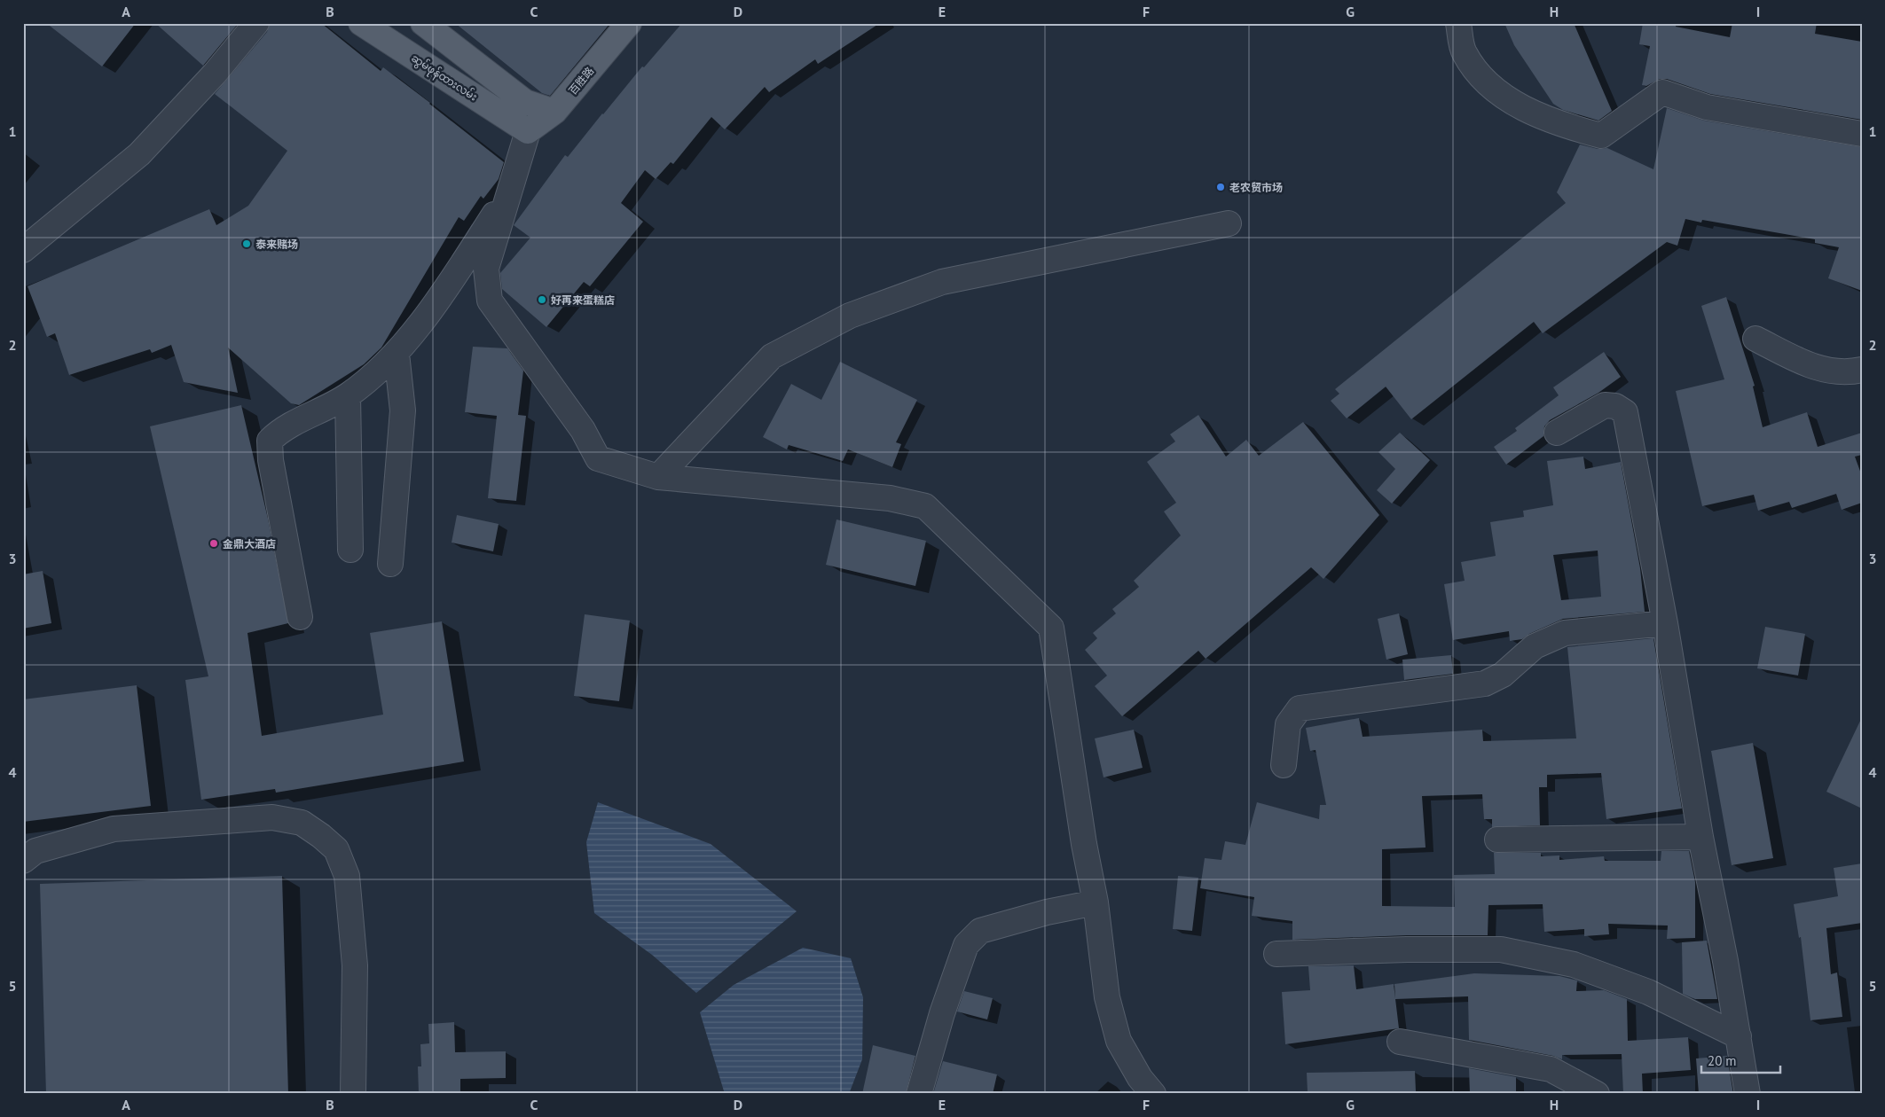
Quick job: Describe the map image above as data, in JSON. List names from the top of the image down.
{
  "streets": {
    "main road": ["ဆွမ်ဖုန်ထားလမ်း", "百胜路"]
  },
  "crossings": [
    ["ဆွမ်ဖုန်ထားလမ်း", "百胜路"]
  ],
  "places": [
    "老农贸市场",
    "泰来赌场",
    "好再来蛋糕店",
    "金鼎大酒店"
  ],
  "scale_bar": "20 m",
  "grid": {
    "columns": [
      "A",
      "B",
      "C",
      "D",
      "E",
      "F",
      "G",
      "H",
      "I"
    ],
    "rows": [
      "1",
      "2",
      "3",
      "4",
      "5"
    ]
  }
}
